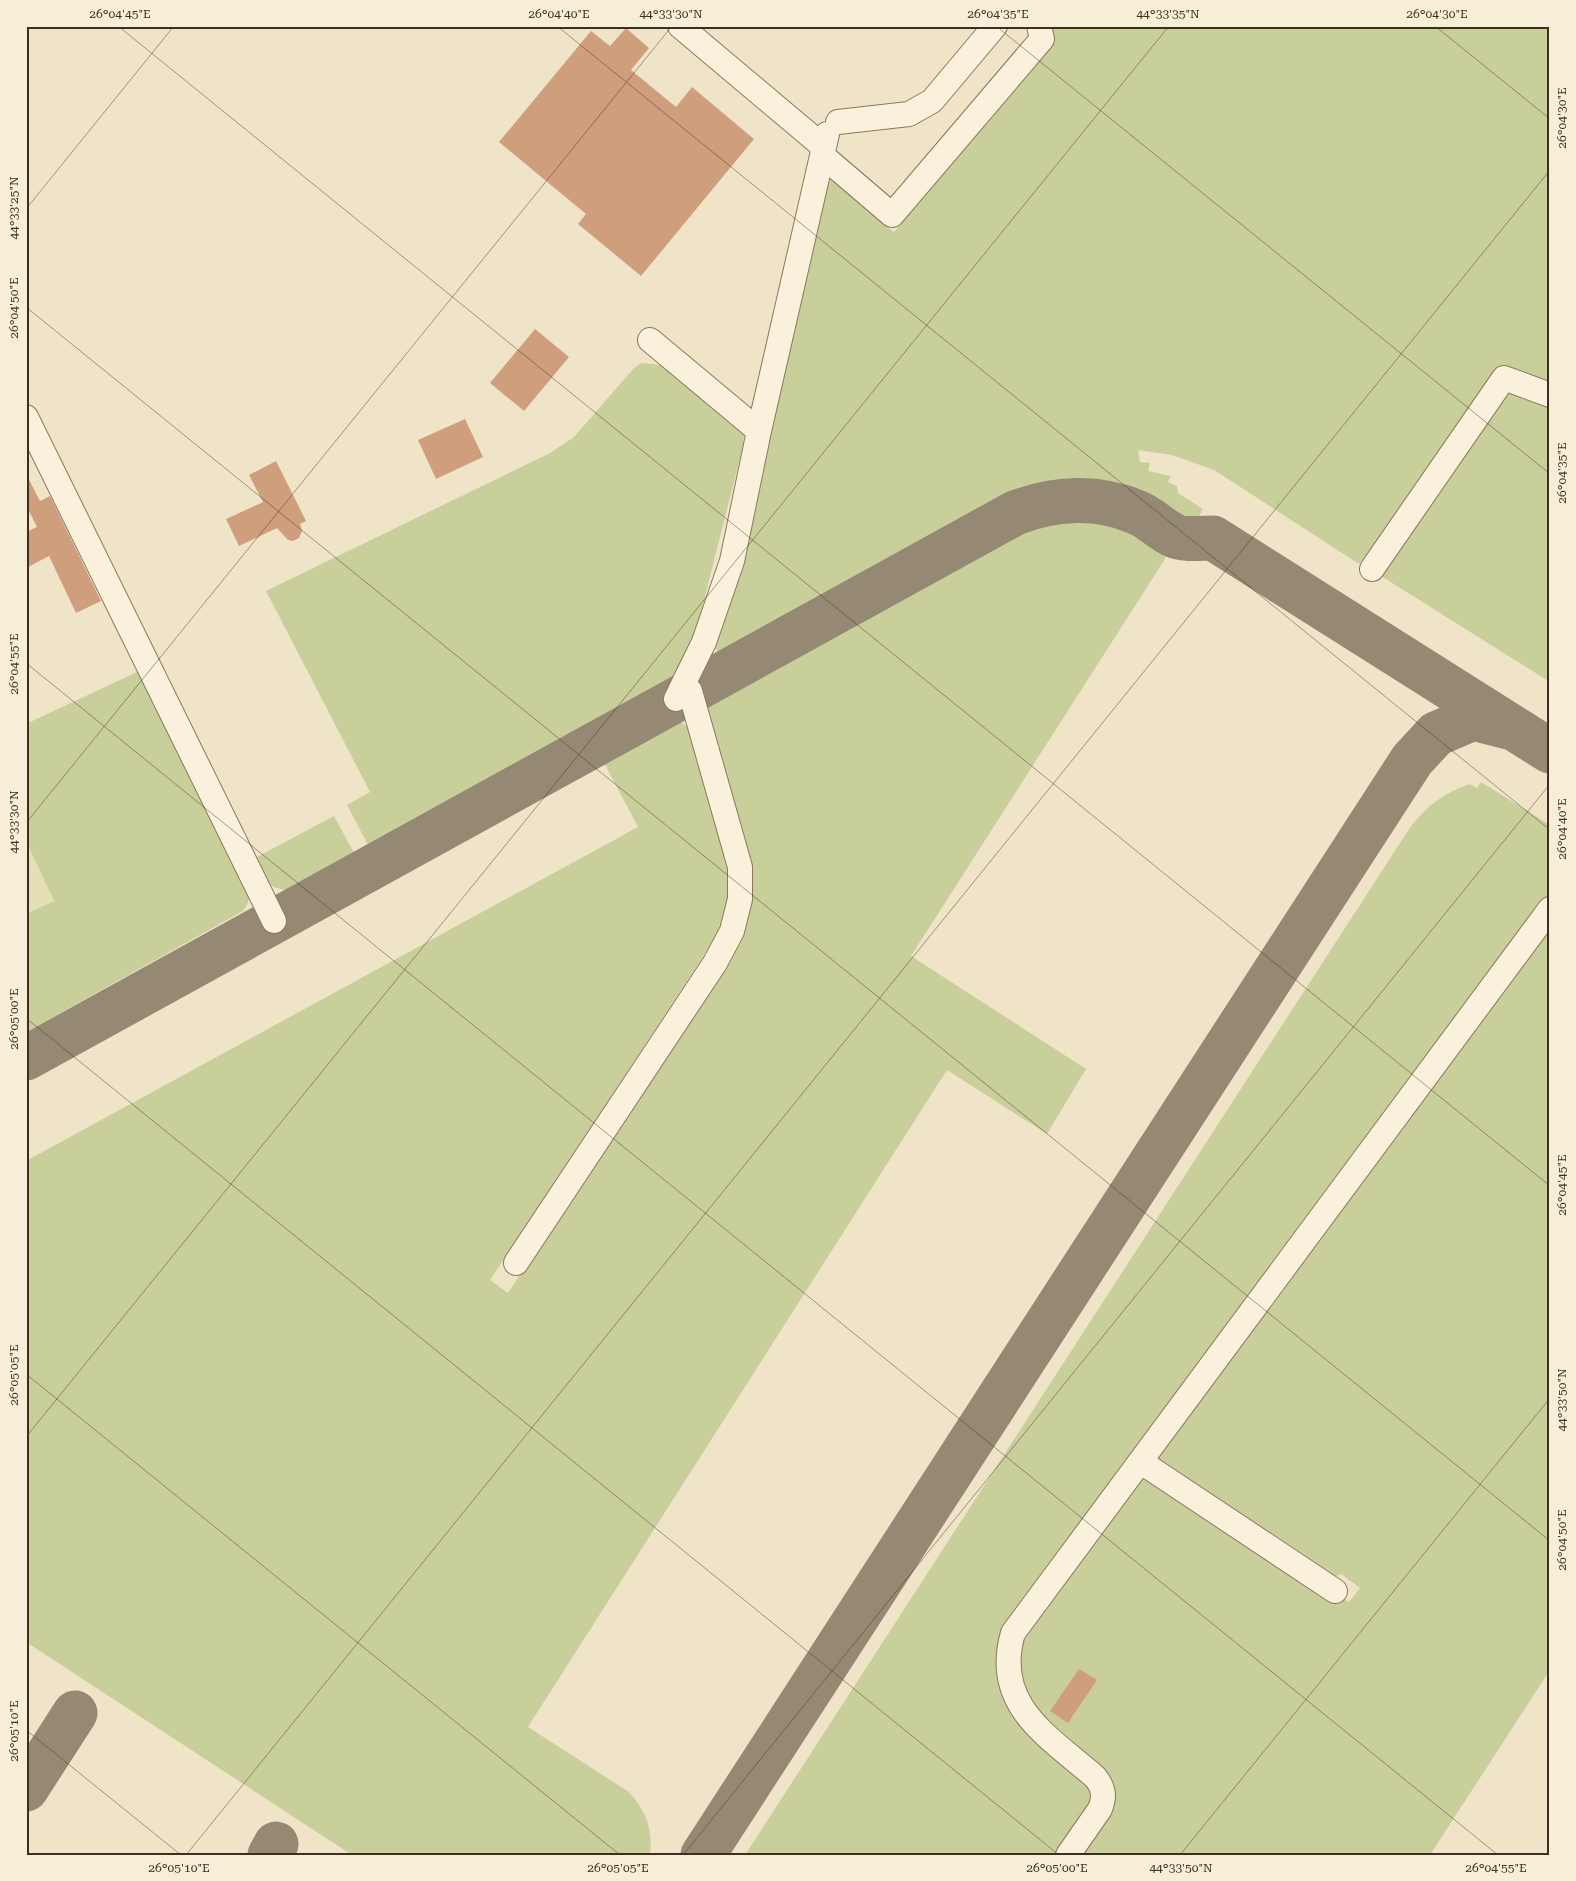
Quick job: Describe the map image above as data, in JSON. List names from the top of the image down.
{
  "coordinates": [
    "26°04'45\"E",
    "26°04'40\"E",
    "44°33'30\"N",
    "26°04'35\"E",
    "44°33'35\"N",
    "26°04'30\"E",
    "44°33'25\"N",
    "26°04'50\"E",
    "26°04'55\"E",
    "26°05'00\"E",
    "26°05'05\"E",
    "44°33'50\"N",
    "26°05'10\"E"
  ]
}
